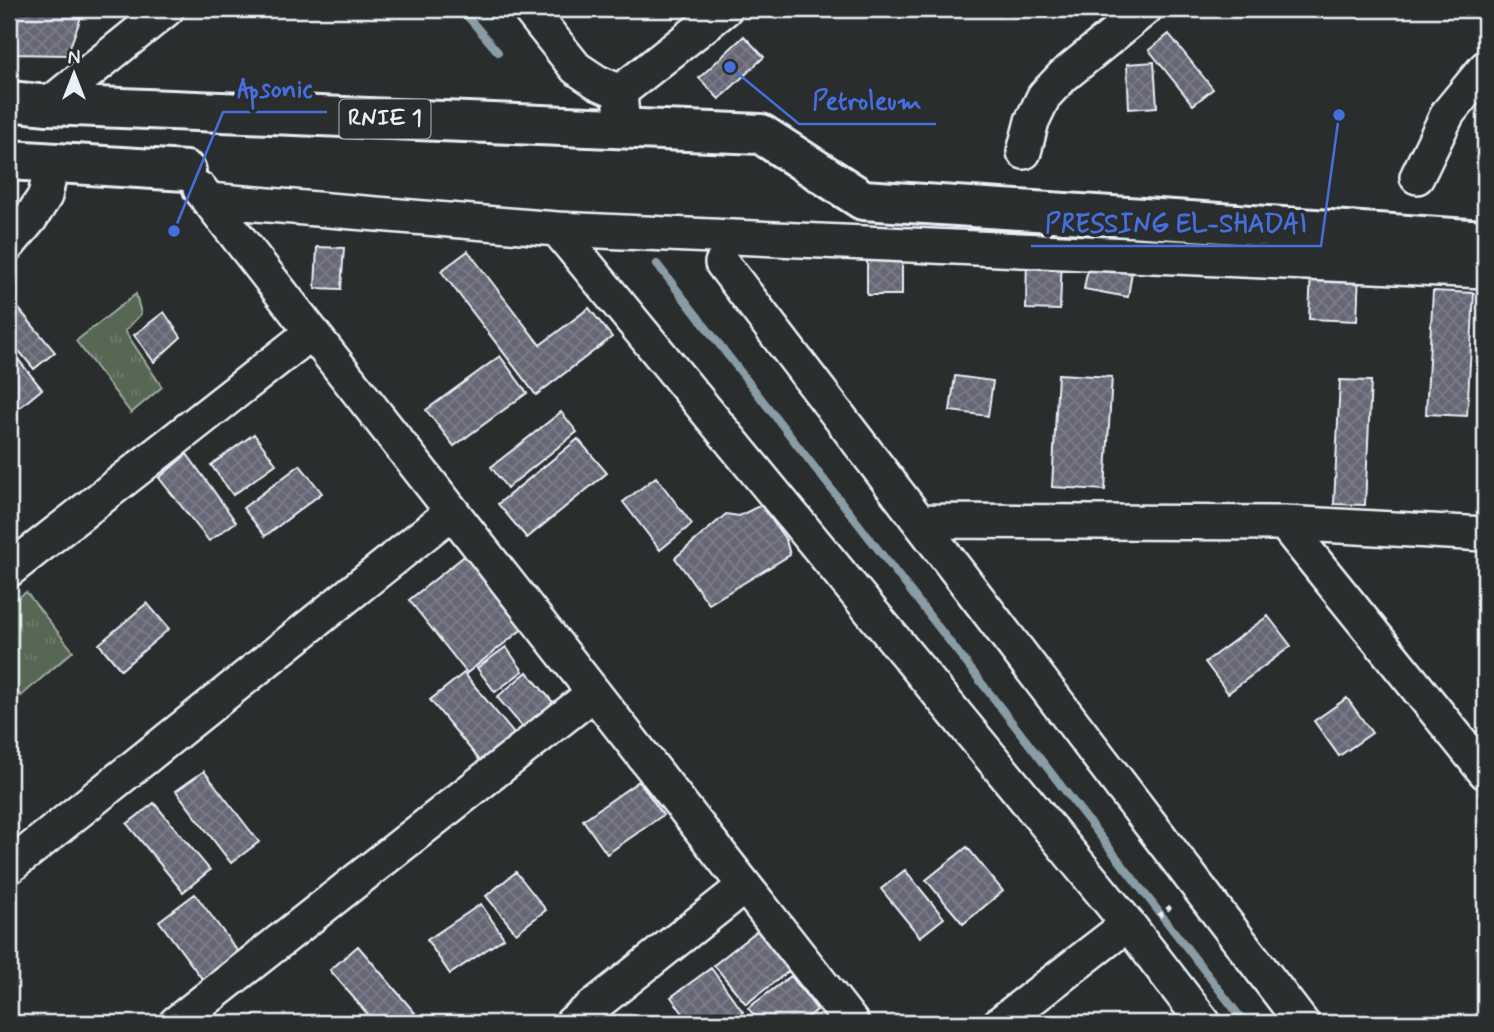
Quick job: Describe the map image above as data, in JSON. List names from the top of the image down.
{
  "streets": {
    "highway": ["RNIE 1"]
  },
  "places": ["Petroleum", "PRESSING EL-SHADAI", "Apsonic"],
  "north": "top"
}
